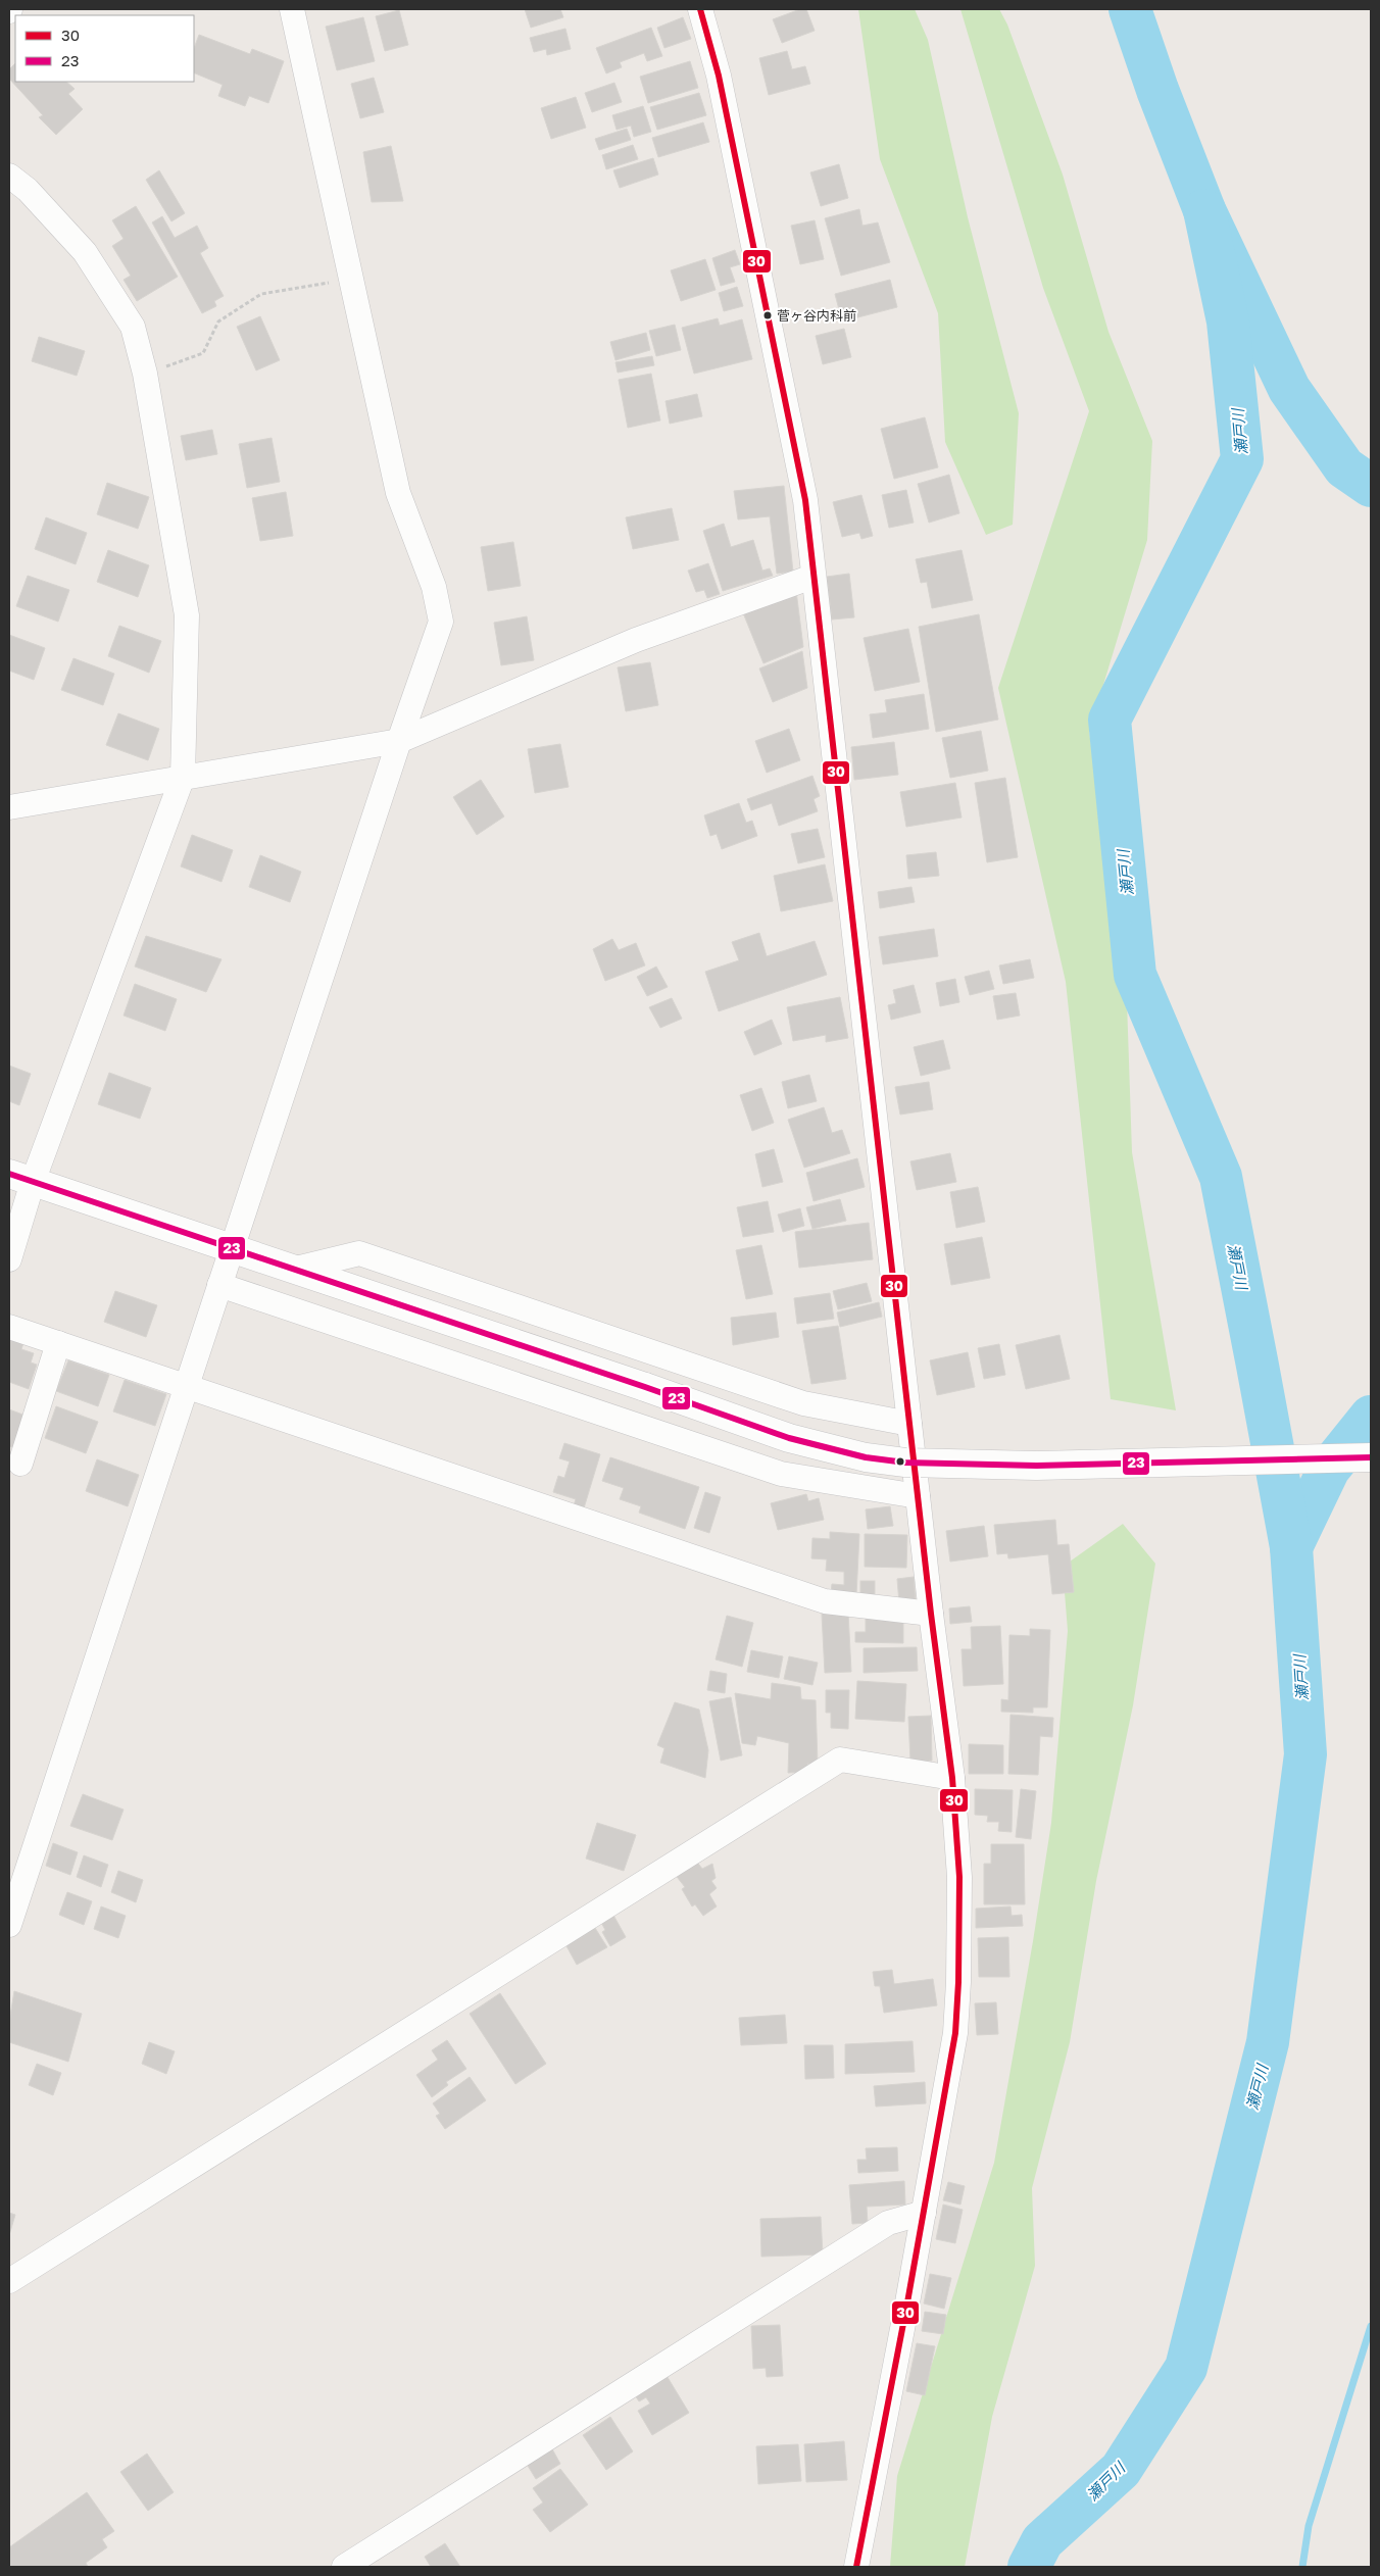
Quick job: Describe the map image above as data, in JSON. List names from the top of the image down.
{
  "water": ["瀬戸川"],
  "places": ["菅ヶ谷内科前"],
  "lines": ["transit line 30", "transit line 23"],
  "legend": ["30", "23"]
}
